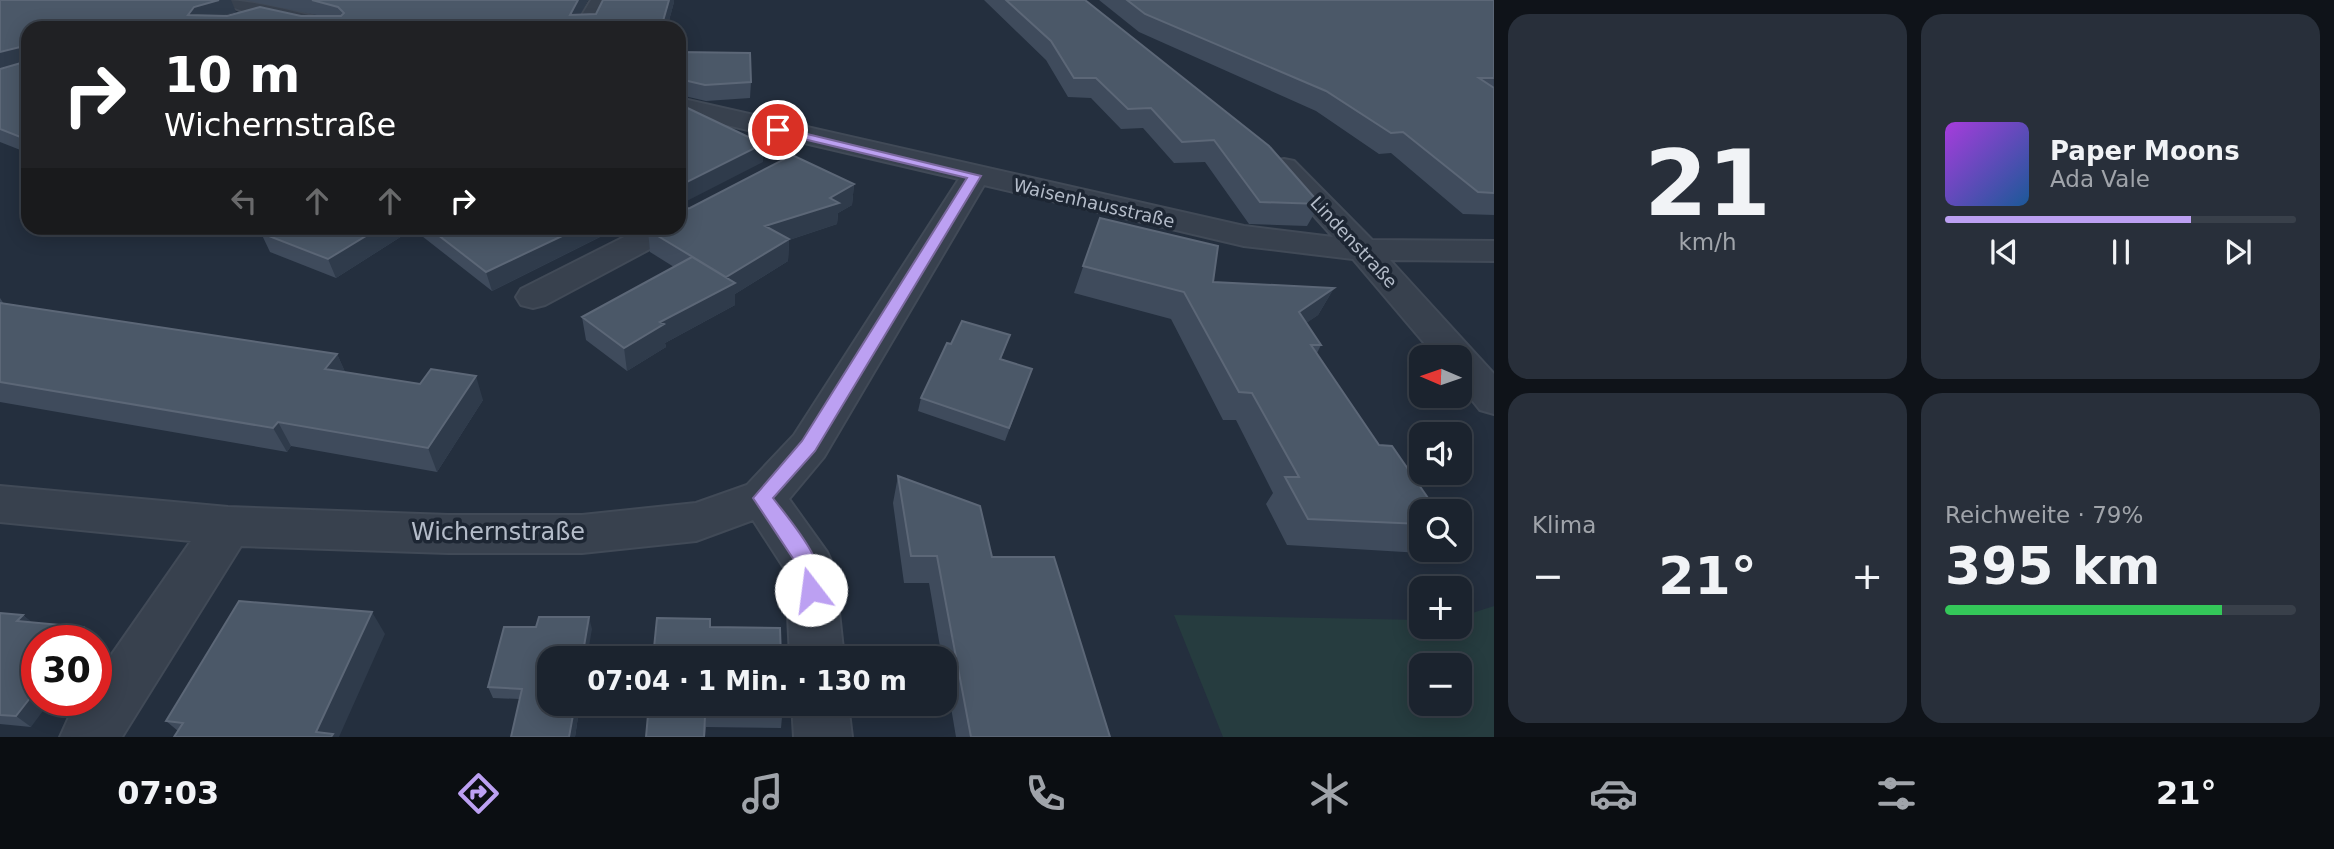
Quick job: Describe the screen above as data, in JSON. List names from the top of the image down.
{
  "streets": {
    "street": ["Waisenhausstraße", "Lindenstraße", "Wichernstraße"]
  },
  "crossings": [
    ["Waisenhausstraße", "Lindenstraße"],
    ["Waisenhausstraße", "Wichernstraße"]
  ],
  "north": "left",
  "page": {
    "tile": [
      ["21", "km/h"],
      "Klima",
      ["Reichweite · 79%", "395 km"]
    ],
    "turn": ["10 m", "Wichernstraße"],
    "song": ["Paper Moons", "Ada Vale"],
    "map_buttons": ["+", "−"],
    "heat": ["−", "21°", "+"],
    "limit": "30",
    "trip": "07:04 · 1 Min. · 130 m",
    "tabs": ["07:03", "21°"]
  }
}
